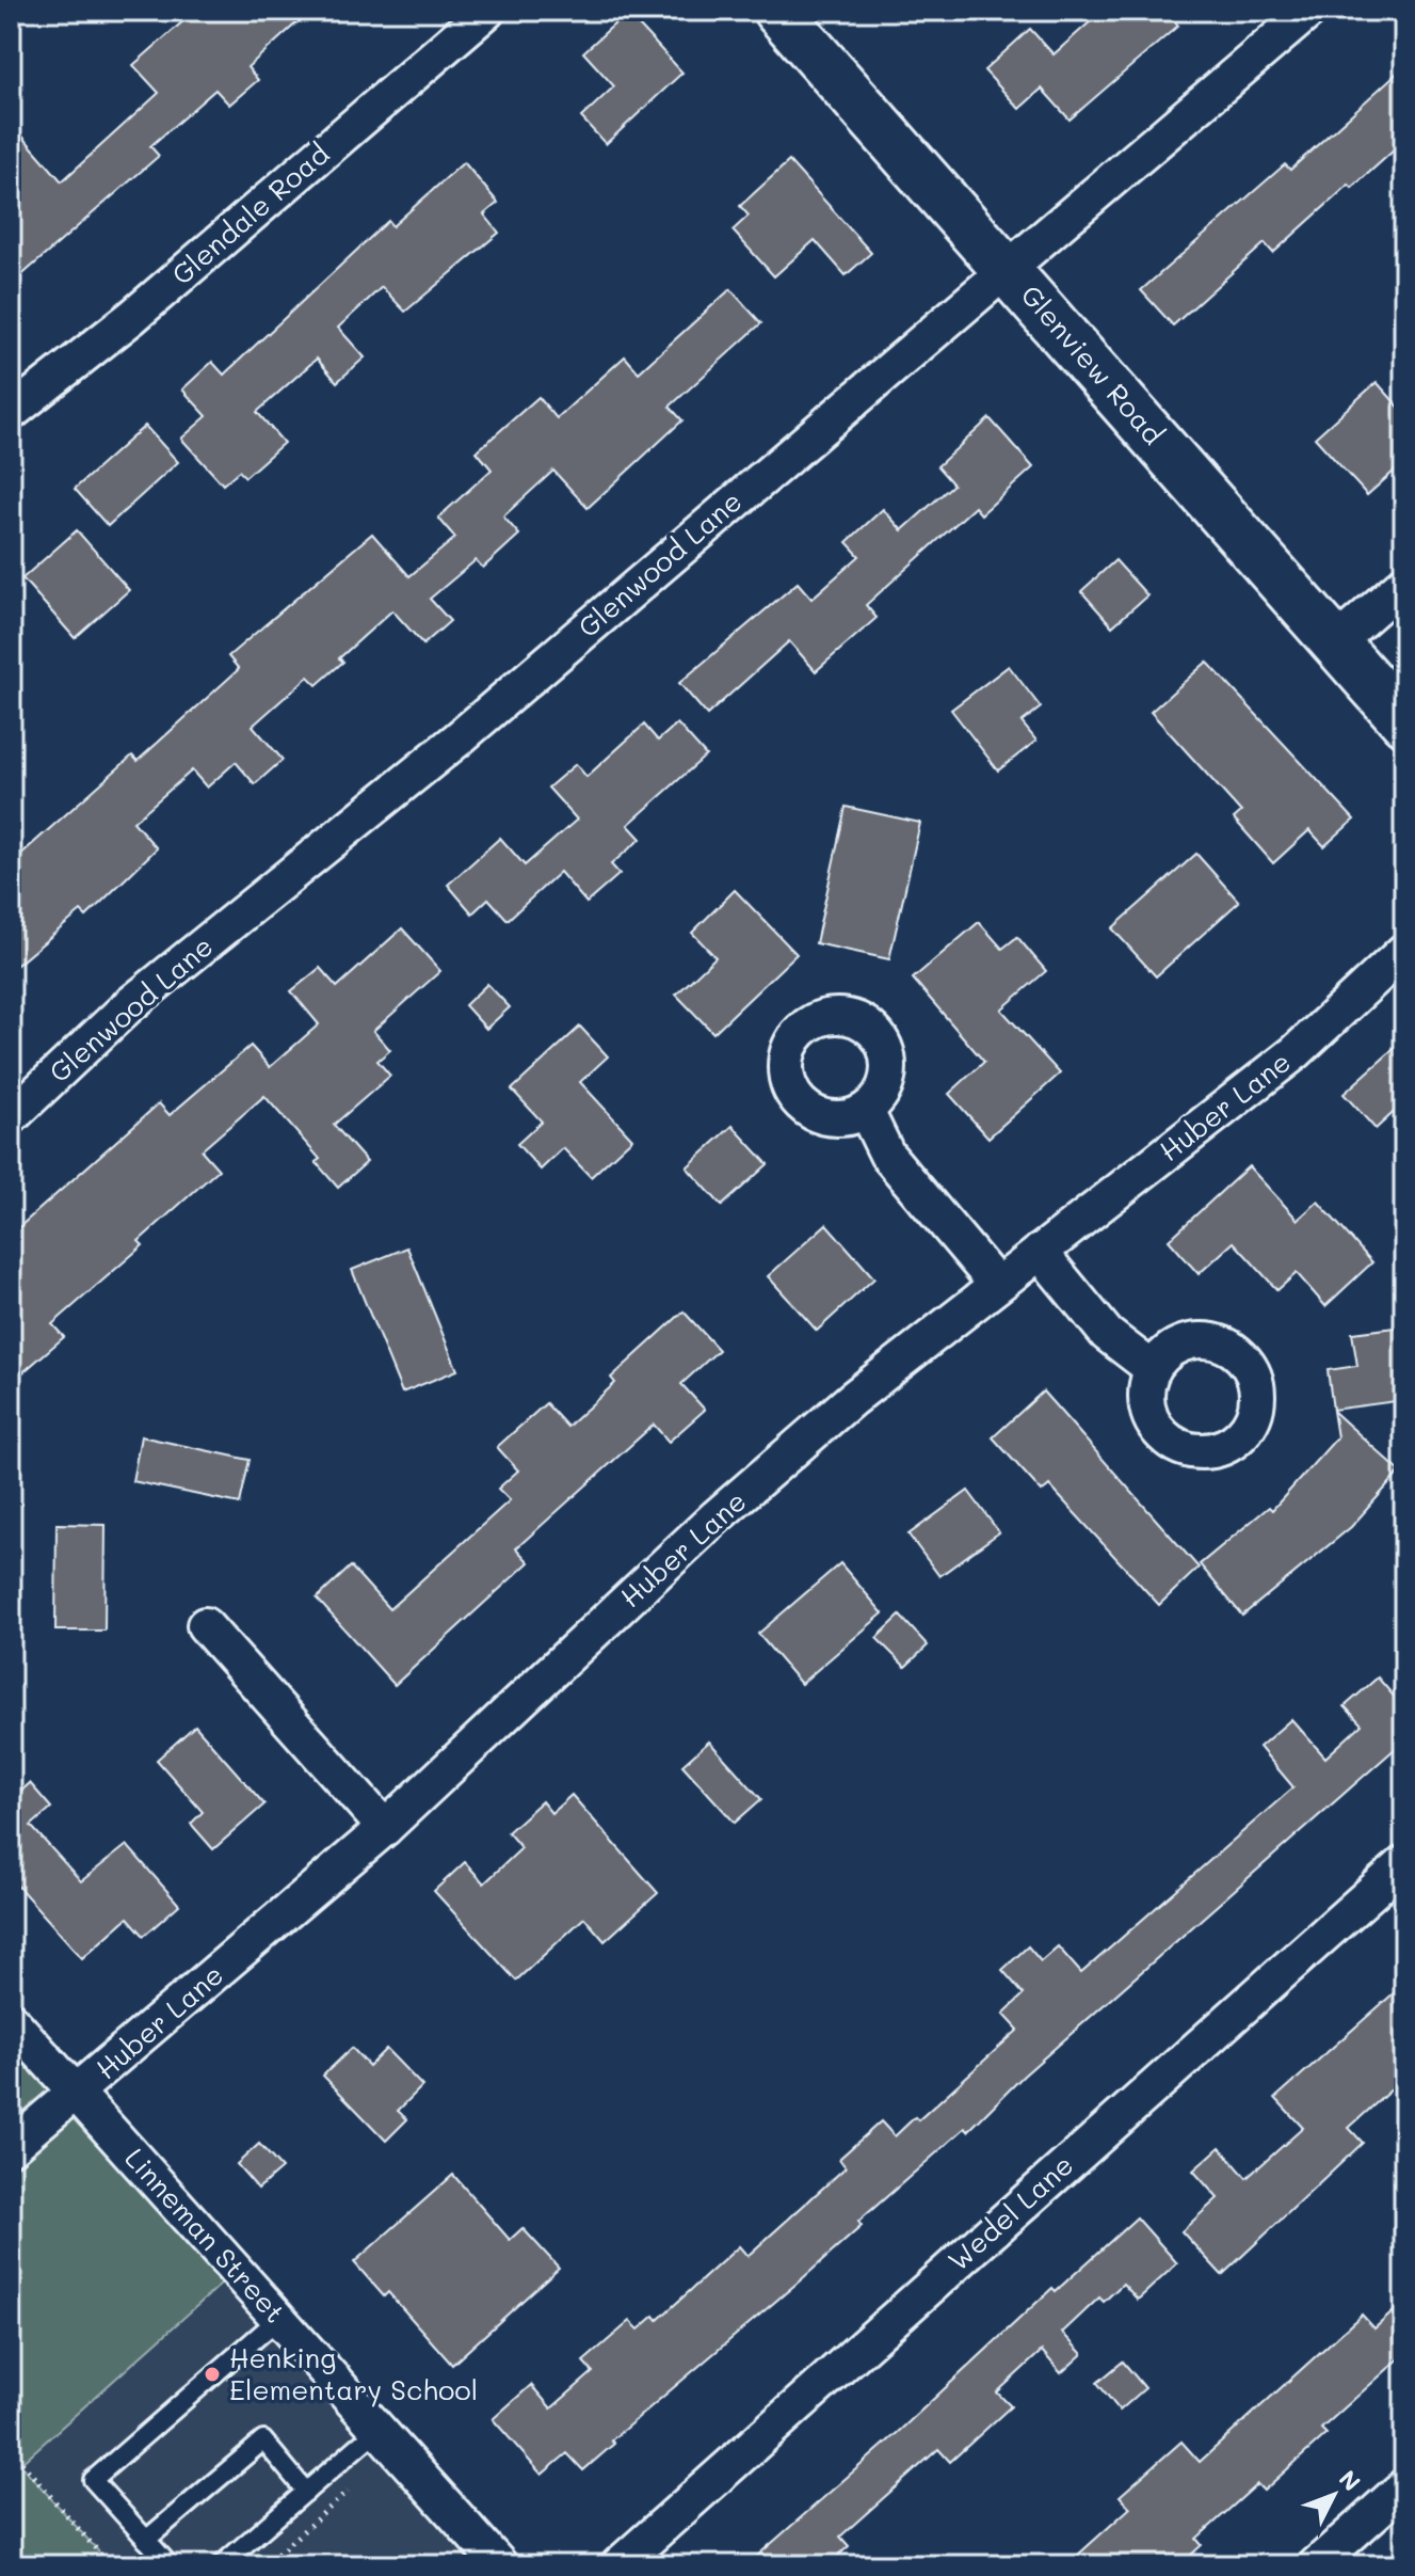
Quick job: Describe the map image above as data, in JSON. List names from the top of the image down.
{
  "streets": {
    "main road": ["Glenview Road"],
    "street": [
      "Glendale Road",
      "Glenwood Lane",
      "Huber Lane",
      "Wedel Lane",
      "Linneman Street"
    ]
  },
  "crossings": [
    ["Glenview Road", "Glenwood Lane"],
    ["Huber Lane", "Linneman Street"]
  ],
  "places": ["Henking Elementary School"],
  "north": "top right"
}
